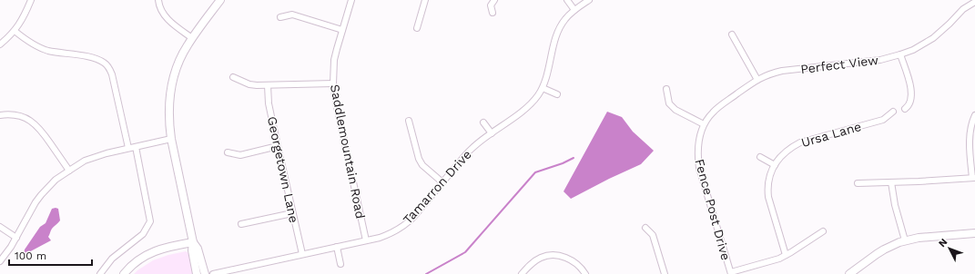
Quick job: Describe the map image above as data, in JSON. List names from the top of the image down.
{
  "streets": {
    "street": [
      "Perfect View",
      "Ursa Lane",
      "Saddlemountain Road",
      "Georgetown Lane",
      "Tamarron Drive",
      "Fence Post Drive"
    ]
  },
  "crossings": [
    ["Perfect View", "Fence Post Drive"],
    ["Saddlemountain Road", "Tamarron Drive"],
    ["Georgetown Lane", "Tamarron Drive"]
  ],
  "scale_bar": "100 m",
  "north": "top left"
}
